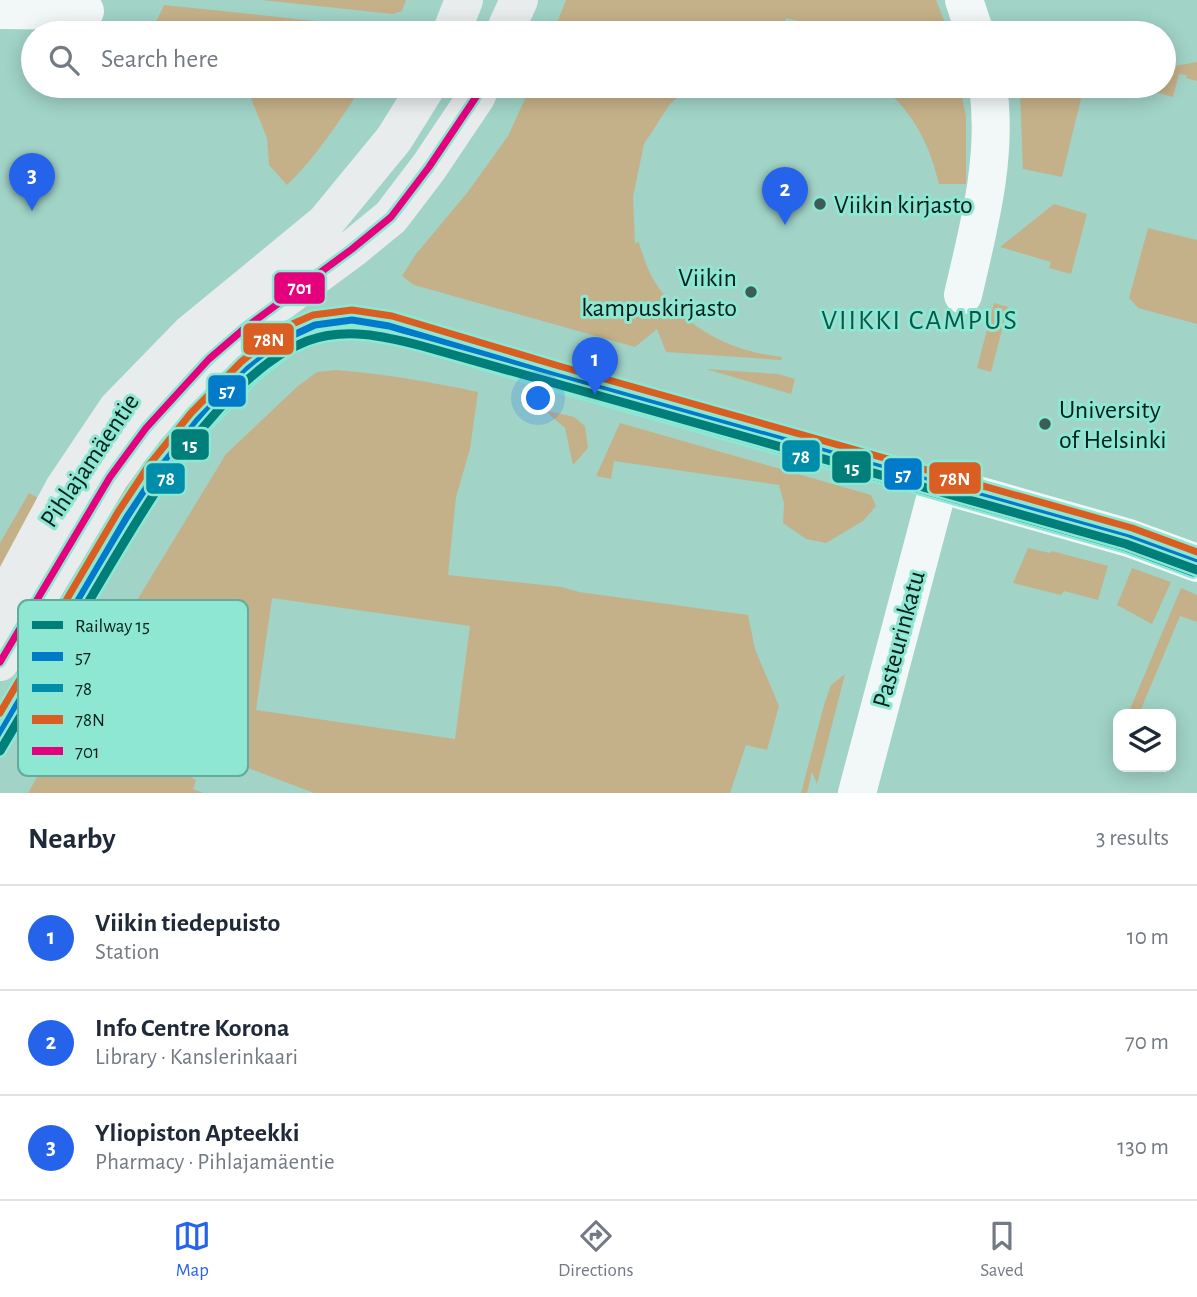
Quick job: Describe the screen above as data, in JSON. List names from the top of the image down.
{
  "streets": {
    "main road": ["Pihlajamäentie"],
    "street": ["Pasteurinkatu"]
  },
  "districts": ["VIIKKI CAMPUS"],
  "places": ["Viikin kirjasto", "Viikin kampuskirjasto", "University of Helsinki"],
  "lines": [
    "transit line 701",
    "transit line 78N",
    "transit line 57",
    "transit line 78",
    "rail line 15"
  ],
  "legend": [
    "Railway 15",
    "57",
    "78",
    "78N",
    "701"
  ],
  "page": {
    "search": "Search here",
    "pins": ["3", "2", "1"],
    "heading": ["Nearby", "3 results"],
    "list": [
      {
        "mark": "1",
        "name": "Viikin tiedepuisto",
        "note": "Station",
        "value": "10 m"
      },
      {
        "mark": "2",
        "name": "Info Centre Korona",
        "note": "Library · Kanslerinkaari",
        "value": "70 m"
      },
      {
        "mark": "3",
        "name": "Yliopiston Apteekki",
        "note": "Pharmacy · Pihlajamäentie",
        "value": "130 m"
      }
    ],
    "nav": ["Map", "Directions", "Saved"]
  }
}
